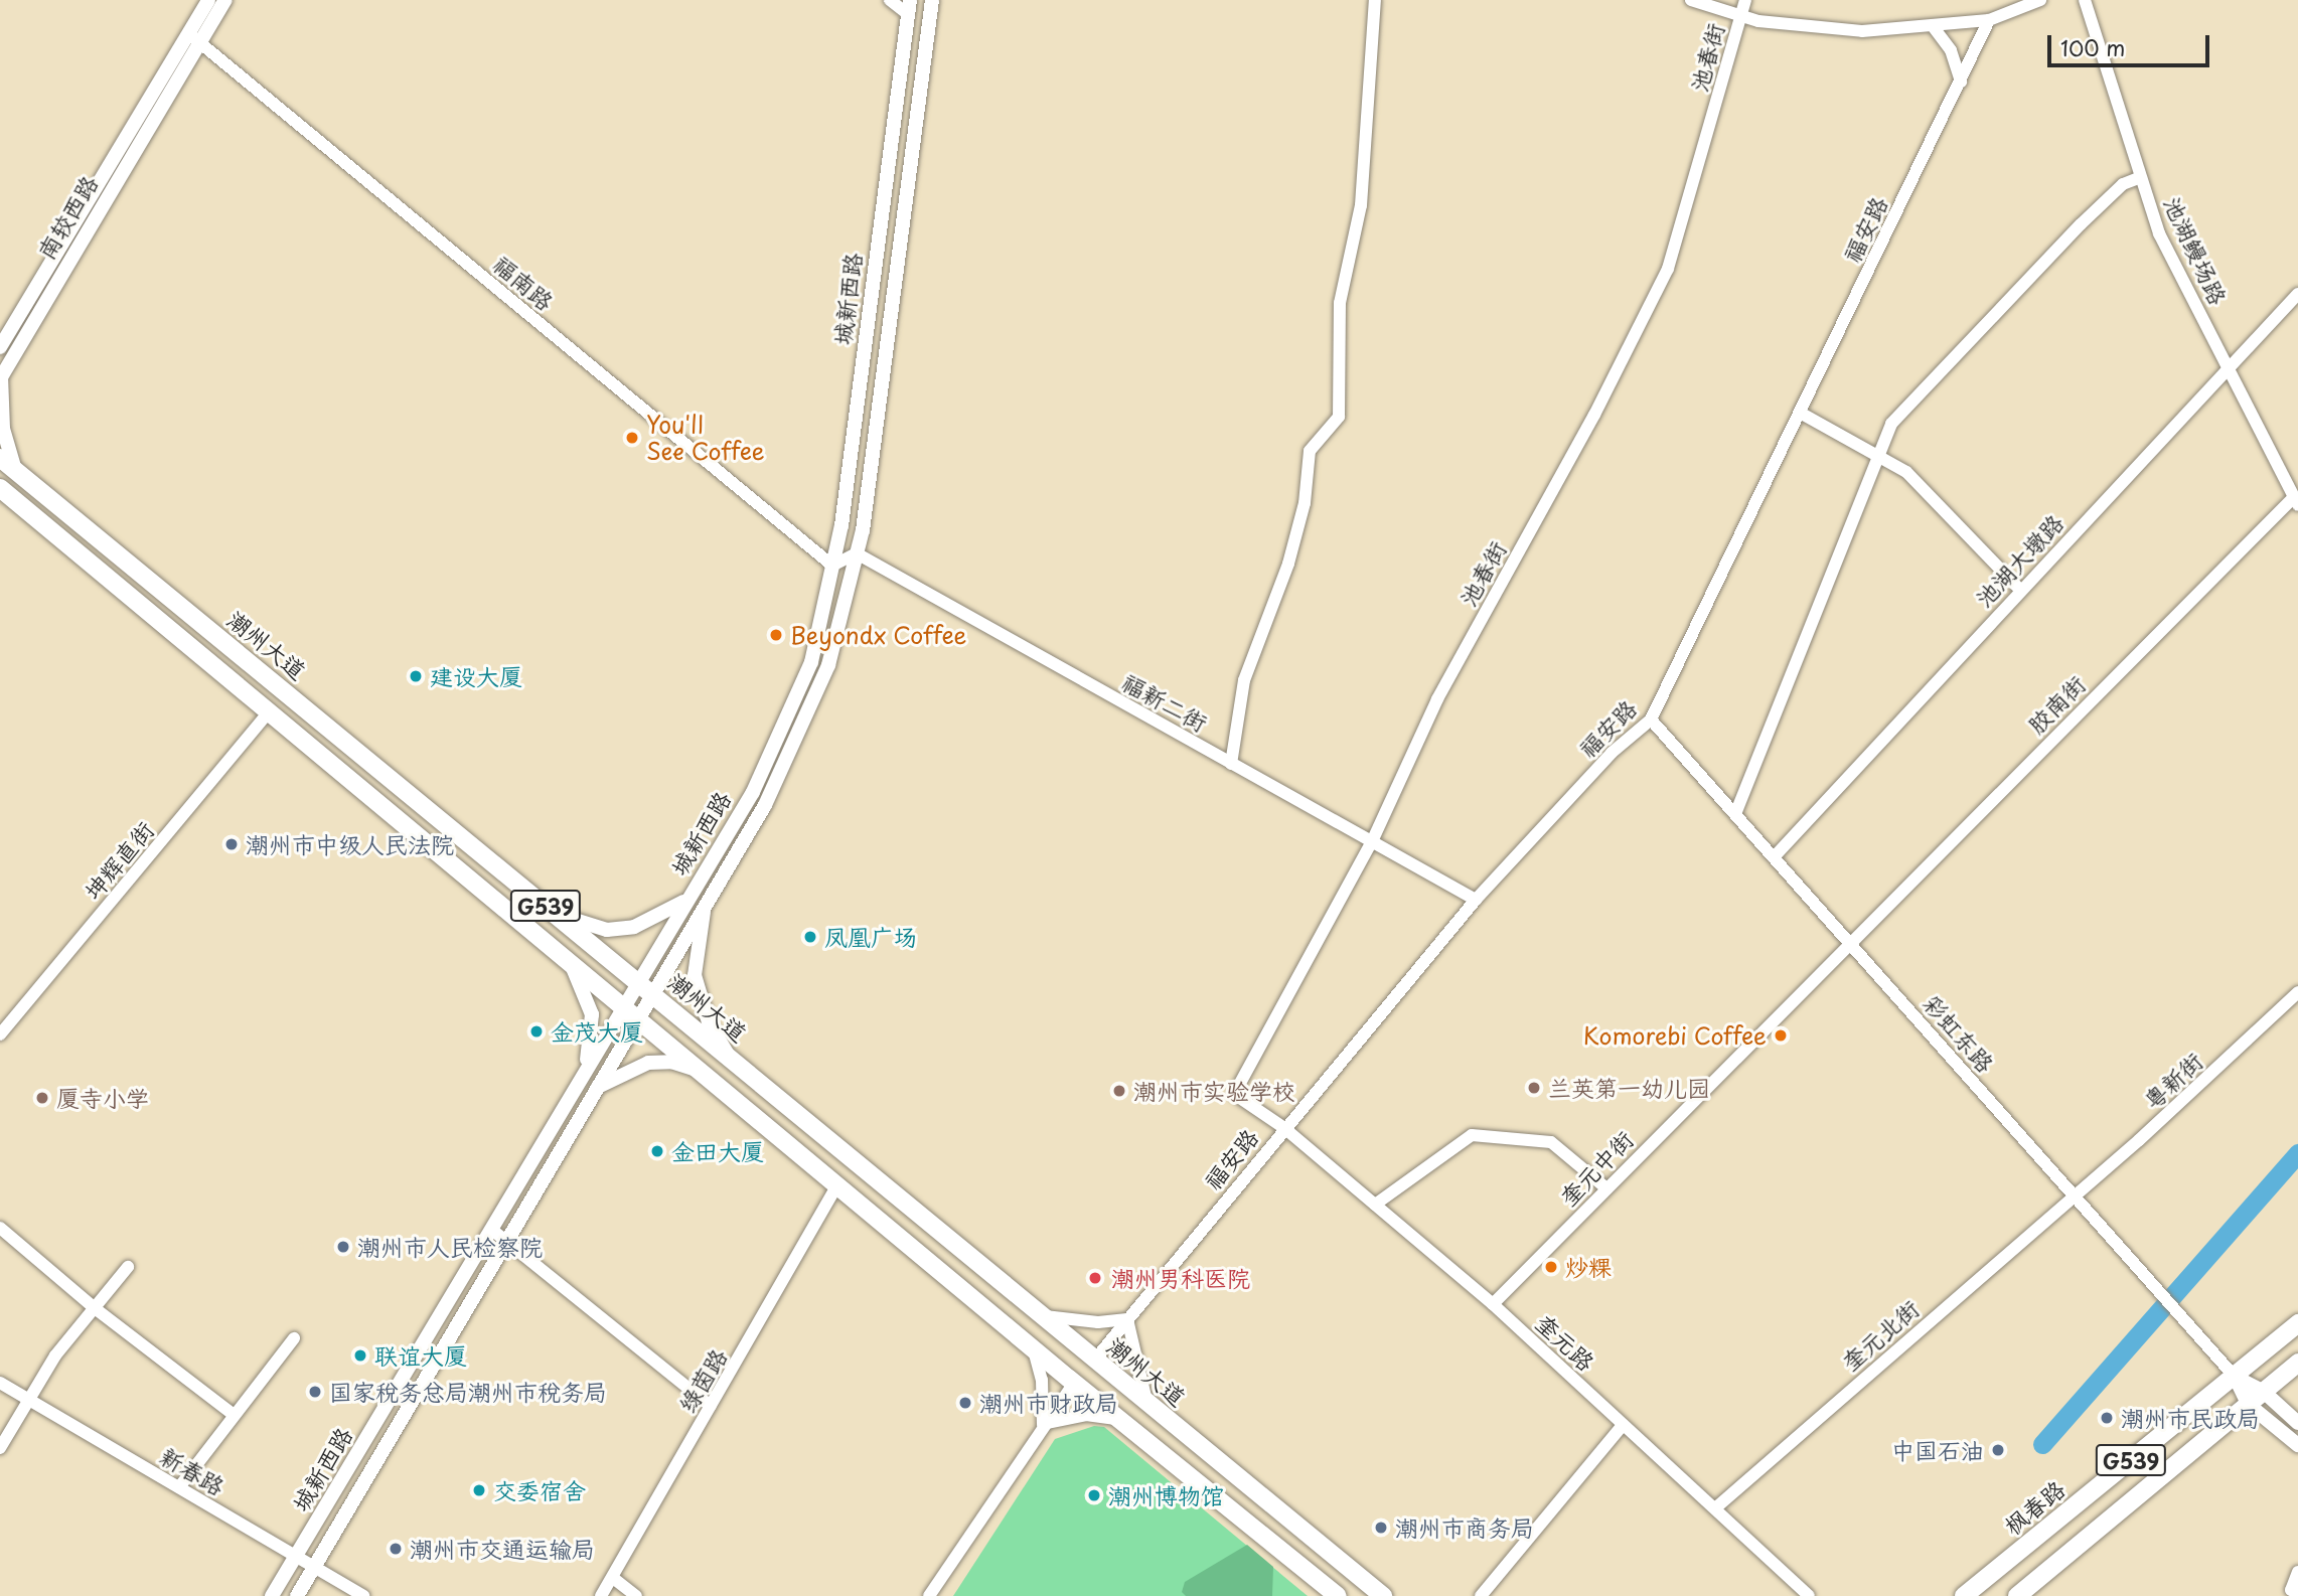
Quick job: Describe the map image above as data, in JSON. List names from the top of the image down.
{
  "streets": {
    "highway": ["潮州大道", "G539", "枫春路"],
    "main road": ["南较西路", "城新西路"],
    "street": [
      "池春街",
      "福安路",
      "池湖鳗场路",
      "福南路",
      "池湖大墩路",
      "福新二街",
      "胶南街",
      "坤辉直街",
      "彩虹东路",
      "粤新街",
      "奎元中街",
      "奎元北街",
      "奎元路",
      "绿茵路",
      "新春路"
    ]
  },
  "crossings": [
    ["池春街", "福安路"],
    ["池春街", "福新二街"],
    ["池春街", "奎元路"],
    ["南较西路", "福南路"],
    ["南较西路", "潮州大道"],
    ["福安路", "潮州大道"],
    ["福安路", "福新二街"],
    ["福安路", "彩虹东路"],
    ["福安路", "奎元路"],
    ["池湖鳗场路", "池湖大墩路"],
    ["池湖鳗场路", "胶南街"],
    ["福南路", "城新西路"],
    ["城新西路", "潮州大道"],
    ["城新西路", "福新二街"],
    ["城新西路", "G539"],
    ["城新西路", "新春路"],
    ["池湖大墩路", "彩虹东路"],
    ["胶南街", "彩虹东路"],
    ["胶南街", "奎元中街"],
    ["坤辉直街", "G539"],
    ["G539", "绿茵路"],
    ["彩虹东路", "粤新街"],
    ["彩虹东路", "奎元中街"],
    ["彩虹东路", "奎元北街"],
    ["彩虹东路", "枫春路"],
    ["粤新街", "奎元北街"],
    ["奎元中街", "奎元路"],
    ["奎元北街", "奎元路"]
  ],
  "places": [
    "You'll See Coffee",
    "Beyondx Coffee",
    "建设大厦",
    "潮州市中级人民法院",
    "凤凰广场",
    "金茂大厦",
    "Komorebi Coffee",
    "兰英第一幼儿园",
    "潮州市实验学校",
    "厦寺小学",
    "金田大厦",
    "潮州市人民检察院",
    "炒粿",
    "潮州男科医院",
    "联谊大厦",
    "国家税务总局潮州市税务局",
    "潮州市财政局",
    "潮州市民政局",
    "中国石油",
    "交委宿舍",
    "潮州博物馆",
    "潮州市商务局",
    "潮州市交通运输局"
  ],
  "scale_bar": "100 m"
}
